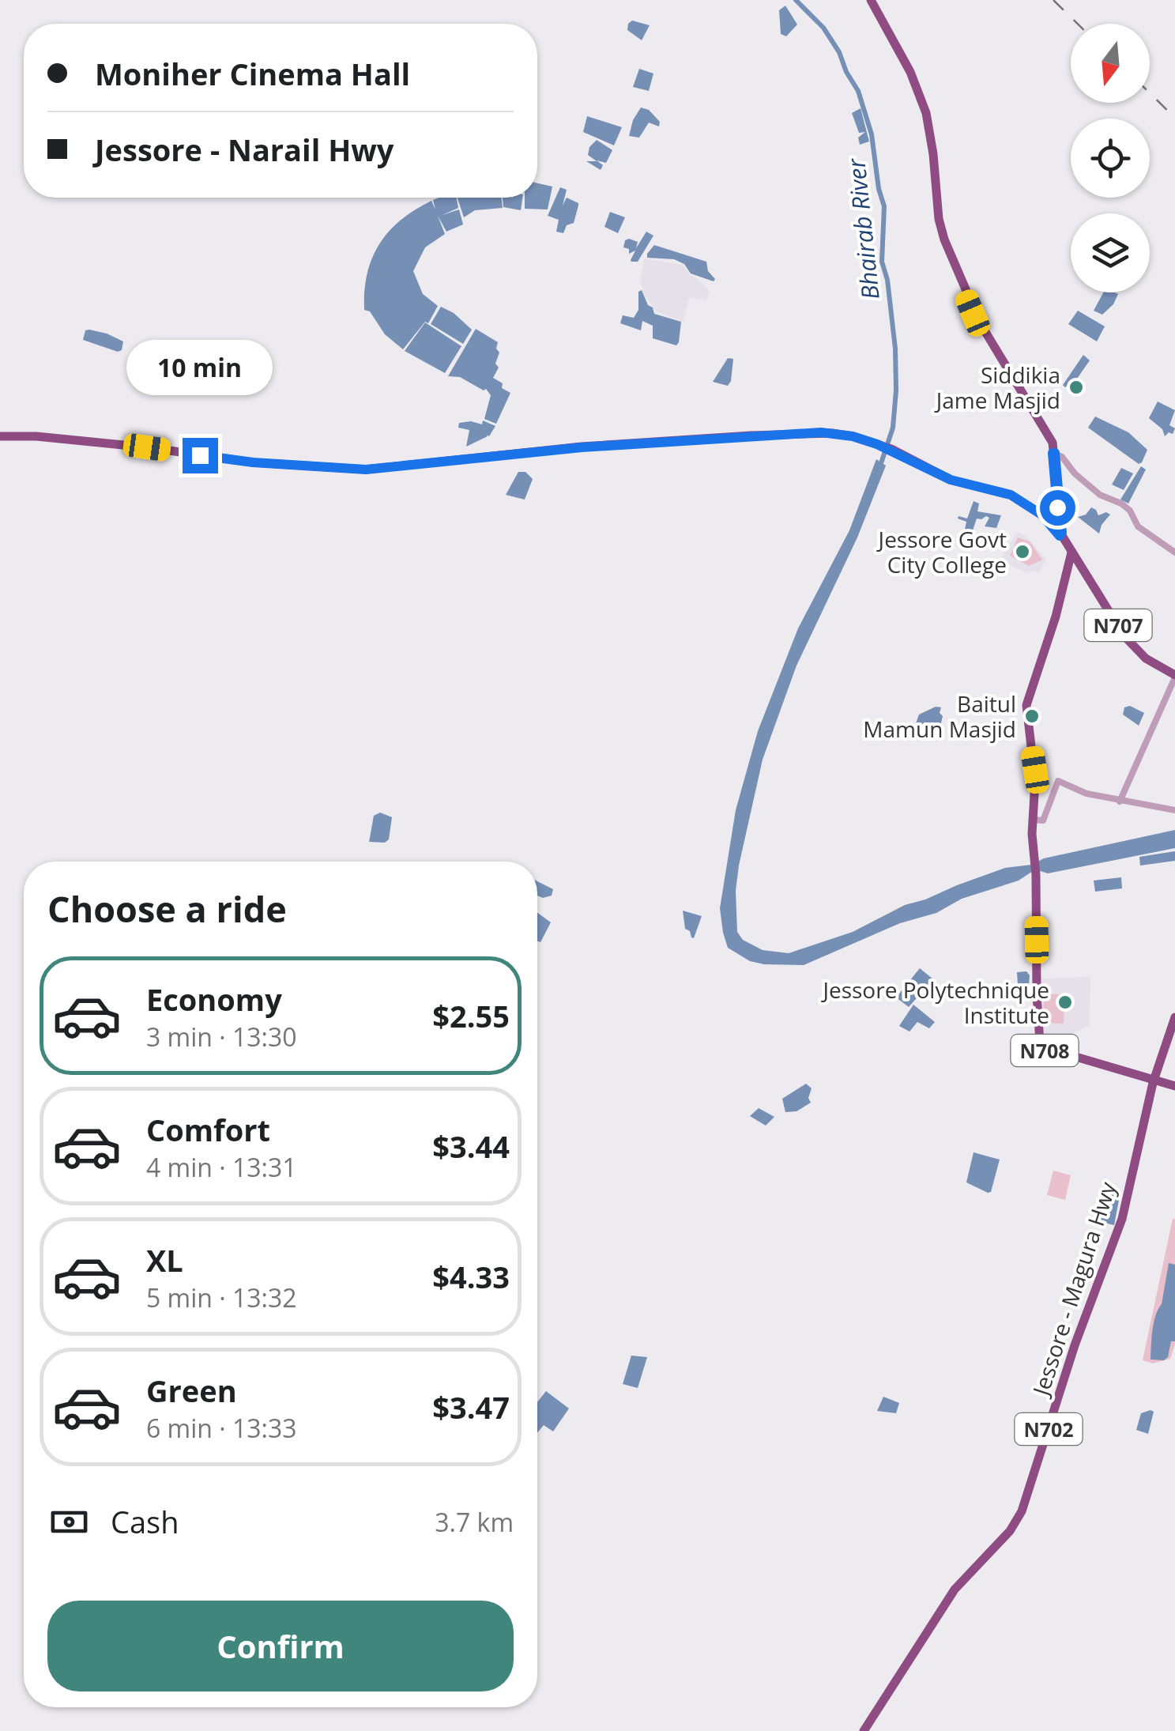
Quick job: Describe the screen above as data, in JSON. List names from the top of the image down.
{
  "streets": {
    "highway": [
      "N707",
      "N708",
      "Jessore - Magura Hwy",
      "N702"
    ]
  },
  "crossings": [
    ["N707", "N708"],
    ["N708", "Jessore - Magura Hwy"],
    ["N708", "N702"],
    ["Jessore - Magura Hwy", "N702"]
  ],
  "water": ["Bhairab River"],
  "places": [
    "Siddikia Jame Masjid",
    "Jessore Govt City College",
    "Baitul Mamun Masjid",
    "Jessore Polytechnique Institute"
  ],
  "north": "bottom",
  "page": {
    "banner": ["Moniher Cinema Hall", "Jessore - Narail Hwy"],
    "bubble": "10 min",
    "heading": "Choose a ride",
    "list": [
      {
        "name": "Economy",
        "note": "3 min · 13:30",
        "value": "$2.55"
      },
      {
        "name": "Comfort",
        "note": "4 min · 13:31",
        "value": "$3.44"
      },
      {
        "name": "XL",
        "note": "5 min · 13:32",
        "value": "$4.33"
      },
      {
        "name": "Green",
        "note": "6 min · 13:33",
        "value": "$3.47"
      }
    ],
    "pay": ["Cash", "3.7 km"],
    "buttons": "Confirm"
  }
}
